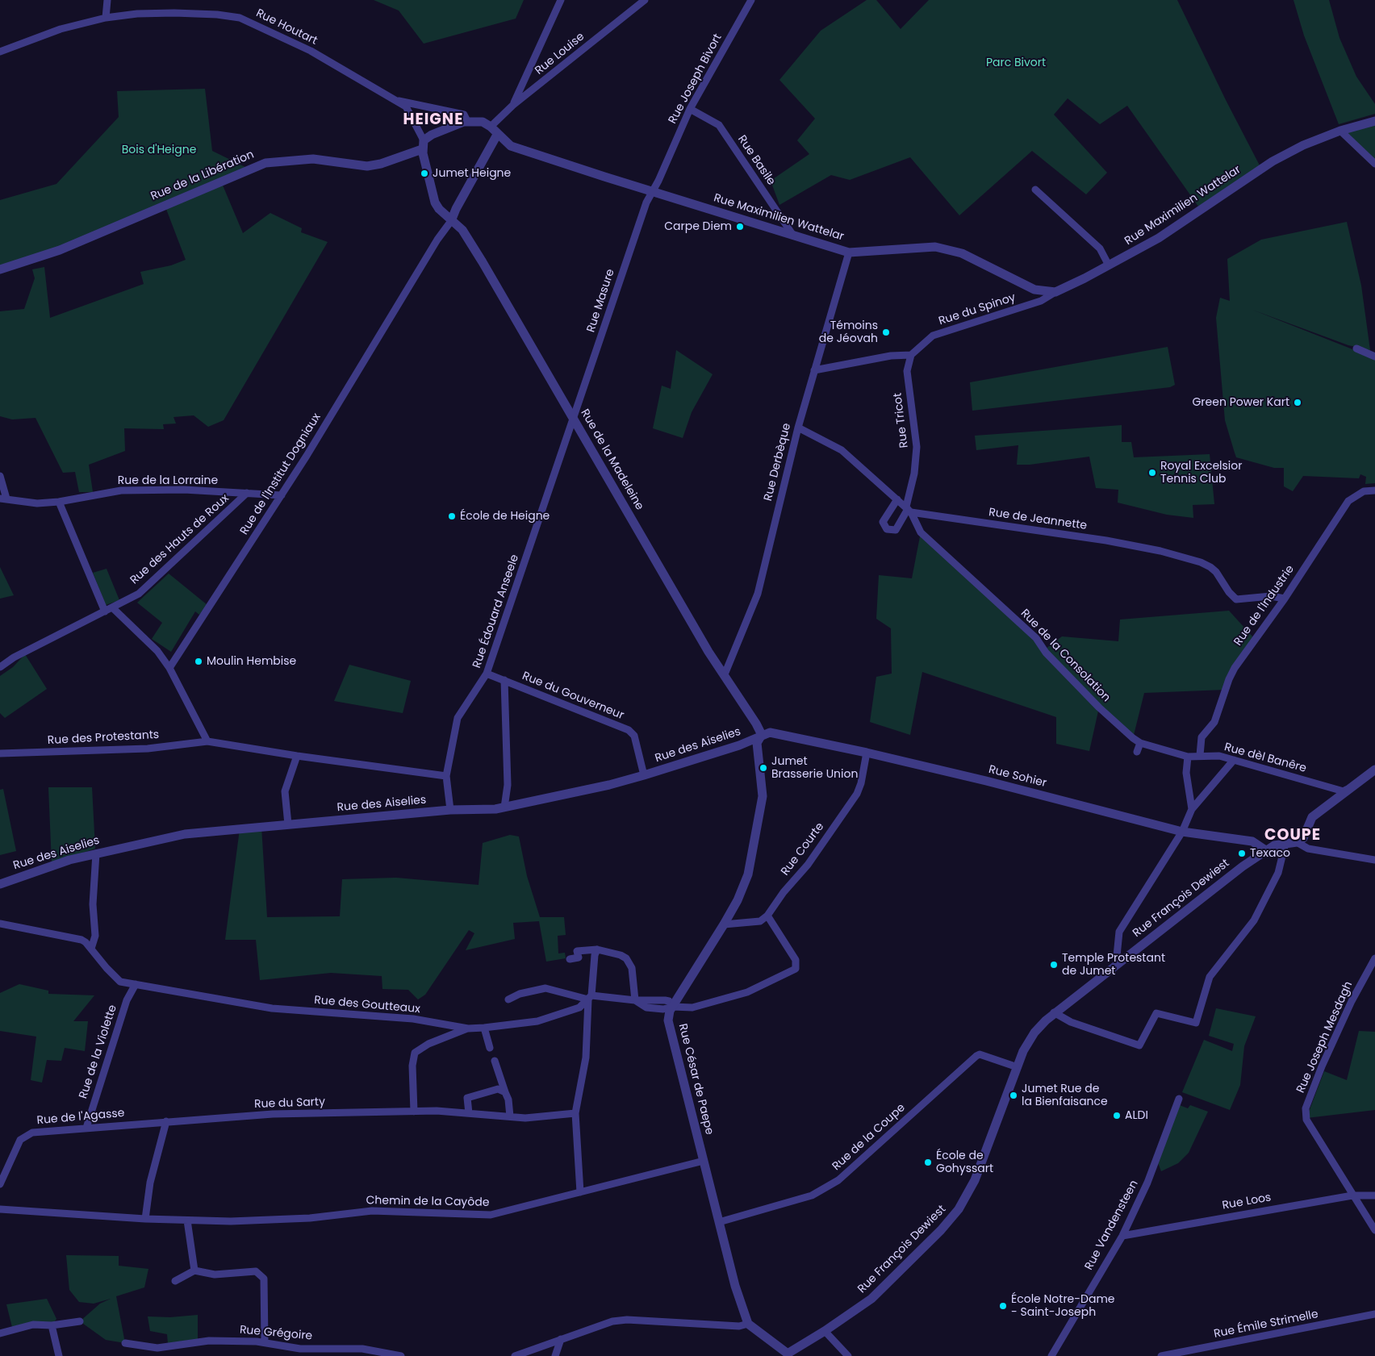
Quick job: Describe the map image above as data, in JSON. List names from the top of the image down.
{
  "streets": {
    "street": [
      "Rue Houtart",
      "Rue Louise",
      "Rue Joseph Bivort",
      "Rue Basile",
      "Rue de la Libération",
      "Rue Maximilien Wattelar",
      "Rue Masure",
      "Rue du Spinoy",
      "Rue Tricot",
      "Rue de la Madeleine",
      "Rue Derbèque",
      "Rue de l'Institut Dogniaux",
      "Rue de la Lorraine",
      "Rue de Jeannette",
      "Rue des Hauts de Roux",
      "Rue de l'Industrie",
      "Rue Édouard Anseele",
      "Rue de la Consolation",
      "Rue du Gouverneur",
      "Rue des Protestants",
      "Rue des Aiselies",
      "Rue dèl Banêre",
      "Rue Sohier",
      "Rue Courte",
      "Rue François Dewiest",
      "Rue des Goutteaux",
      "Rue Joseph Mesdagh",
      "Rue de la Violette",
      "Rue César de Paepe",
      "Rue du Sarty",
      "Rue de l'Agasse",
      "Rue de la Coupe",
      "Chemin de la Cayôde",
      "Rue Loos",
      "Rue Vandensteen",
      "Rue Émile Strimelle",
      "Rue Grégoire"
    ]
  },
  "crossings": [
    ["Rue Houtart", "Rue de la Libération"],
    ["Rue Houtart", "Rue de la Madeleine"],
    ["Rue Louise", "Rue Maximilien Wattelar"],
    ["Rue Joseph Bivort", "Rue Basile"],
    ["Rue Joseph Bivort", "Rue Maximilien Wattelar"],
    ["Rue Joseph Bivort", "Rue Masure"],
    ["Rue Basile", "Rue Maximilien Wattelar"],
    ["Rue de la Libération", "Rue de la Madeleine"],
    ["Rue Maximilien Wattelar", "Rue Masure"],
    ["Rue Maximilien Wattelar", "Rue du Spinoy"],
    ["Rue Maximilien Wattelar", "Rue Derbèque"],
    ["Rue Masure", "Rue de la Madeleine"],
    ["Rue Masure", "Rue Édouard Anseele"],
    ["Rue du Spinoy", "Rue Tricot"],
    ["Rue Tricot", "Rue de Jeannette"],
    ["Rue Tricot", "Rue de la Consolation"],
    ["Rue de la Madeleine", "Rue Derbèque"],
    ["Rue de la Madeleine", "Rue de l'Institut Dogniaux"],
    ["Rue de la Madeleine", "Rue Édouard Anseele"],
    ["Rue de la Madeleine", "Rue des Aiselies"],
    ["Rue de la Madeleine", "Rue Sohier"],
    ["Rue de la Madeleine", "Rue César de Paepe"],
    ["Rue de l'Institut Dogniaux", "Rue de la Lorraine"],
    ["Rue de la Lorraine", "Rue des Hauts de Roux"],
    ["Rue de Jeannette", "Rue de l'Industrie"],
    ["Rue de Jeannette", "Rue de la Consolation"],
    ["Rue de l'Industrie", "Rue dèl Banêre"],
    ["Rue Édouard Anseele", "Rue du Gouverneur"],
    ["Rue Édouard Anseele", "Rue des Protestants"],
    ["Rue Édouard Anseele", "Rue des Aiselies"],
    ["Rue de la Consolation", "Rue dèl Banêre"],
    ["Rue du Gouverneur", "Rue des Aiselies"],
    ["Rue des Aiselies", "Rue Sohier"],
    ["Rue des Aiselies", "Rue César de Paepe"],
    ["Rue Sohier", "Rue Courte"],
    ["Rue Sohier", "Rue François Dewiest"],
    ["Rue Sohier", "Rue César de Paepe"],
    ["Rue François Dewiest", "Rue de la Coupe"],
    ["Rue des Goutteaux", "Rue de la Violette"],
    ["Rue Joseph Mesdagh", "Rue Loos"],
    ["Rue de la Violette", "Rue de l'Agasse"],
    ["Rue César de Paepe", "Rue de la Coupe"],
    ["Rue César de Paepe", "Chemin de la Cayôde"],
    ["Rue du Sarty", "Rue de l'Agasse"],
    ["Rue Loos", "Rue Vandensteen"]
  ],
  "districts": ["HEIGNE", "COUPE"],
  "parks": ["Parc Bivort", "Bois d'Heigne"],
  "places": [
    "Jumet Heigne",
    "Carpe Diem",
    "Témoins de Jéovah",
    "Green Power Kart",
    "Royal Excelsior Tennis Club",
    "École de Heigne",
    "Moulin Hembise",
    "Jumet Brasserie Union",
    "Texaco",
    "Temple Protestant de Jumet",
    "Jumet Rue de la Bienfaisance",
    "ALDI",
    "École de Gohyssart",
    "École Notre-Dame - Saint-Joseph"
  ]
}
